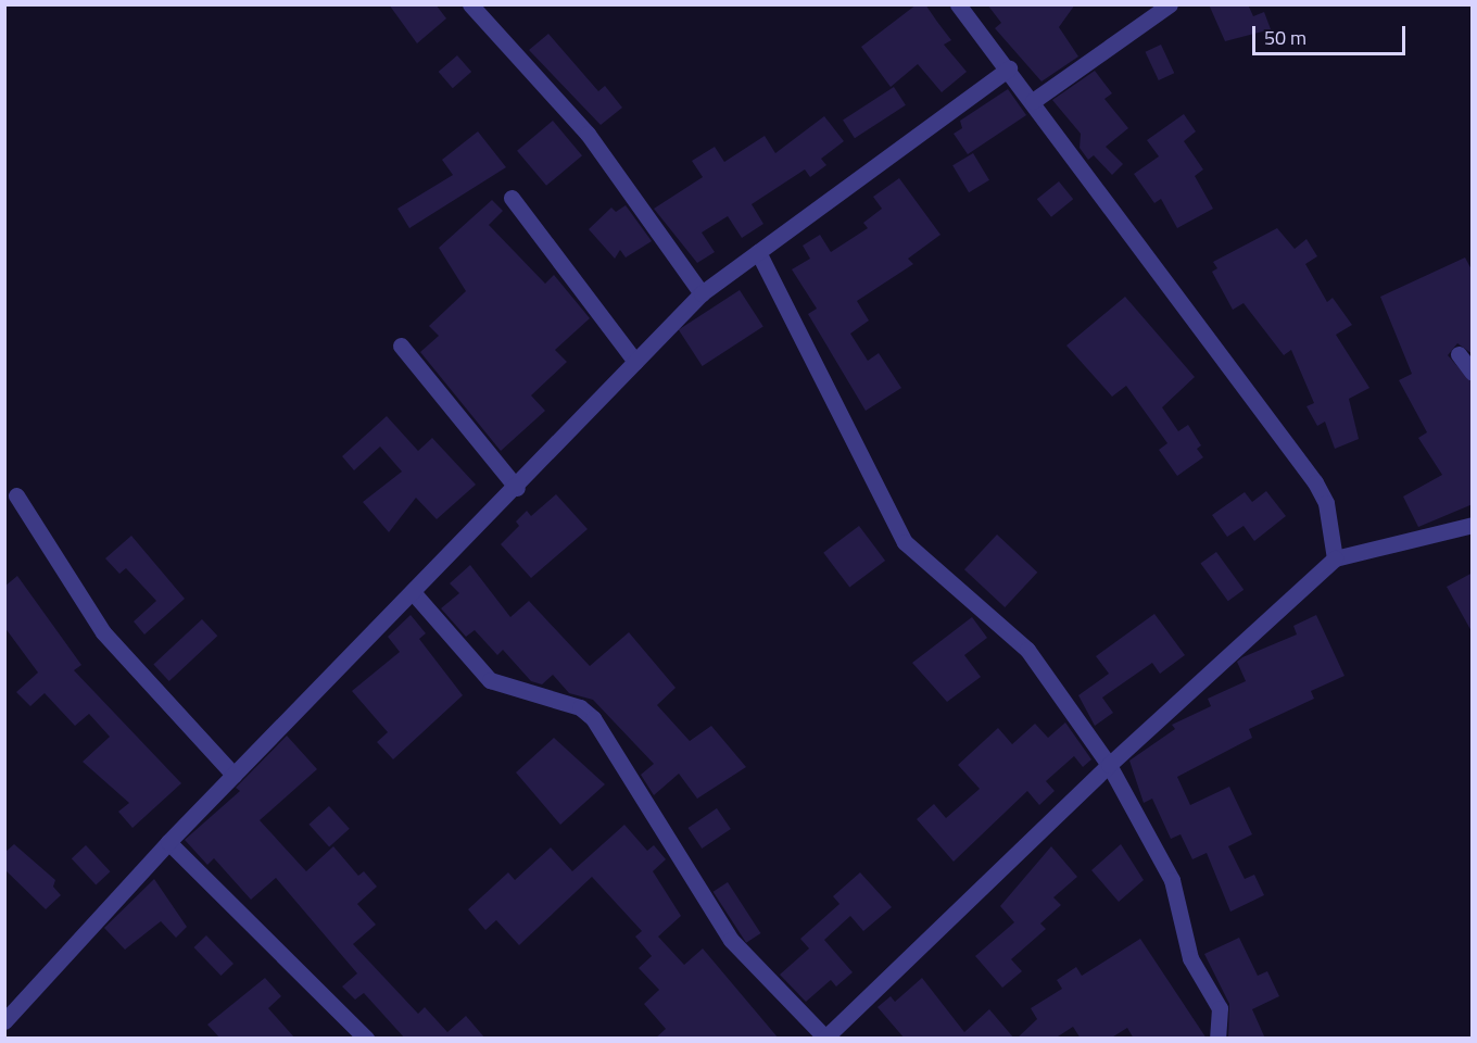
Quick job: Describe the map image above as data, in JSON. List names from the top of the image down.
{
  "scale_bar": "50 m"
}
